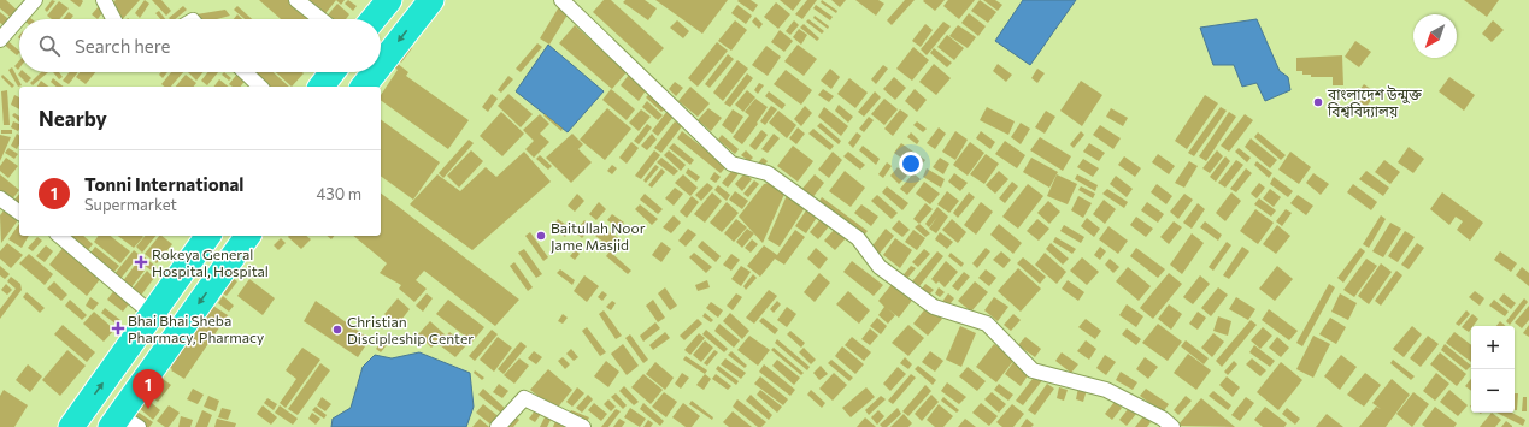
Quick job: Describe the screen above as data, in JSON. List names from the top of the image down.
{
  "places": {
    "other": ["বাংলাদেশ উন্মুক্ত বিশ্ববিদ্যালয়", "Baitullah Noor Jame Masjid", "Christian Discipleship Center"],
    "health": ["Rokeya General Hospital, Hospital", "Bhai Bhai Sheba Pharmacy, Pharmacy"]
  },
  "north": "bottom left",
  "page": {
    "search": "Search here",
    "heading": "Nearby",
    "list": [
      {
        "mark": "1",
        "name": "Tonni International",
        "note": "Supermarket",
        "value": "430 m"
      }
    ],
    "map_buttons": ["+", "−"],
    "pins": "1"
  }
}
